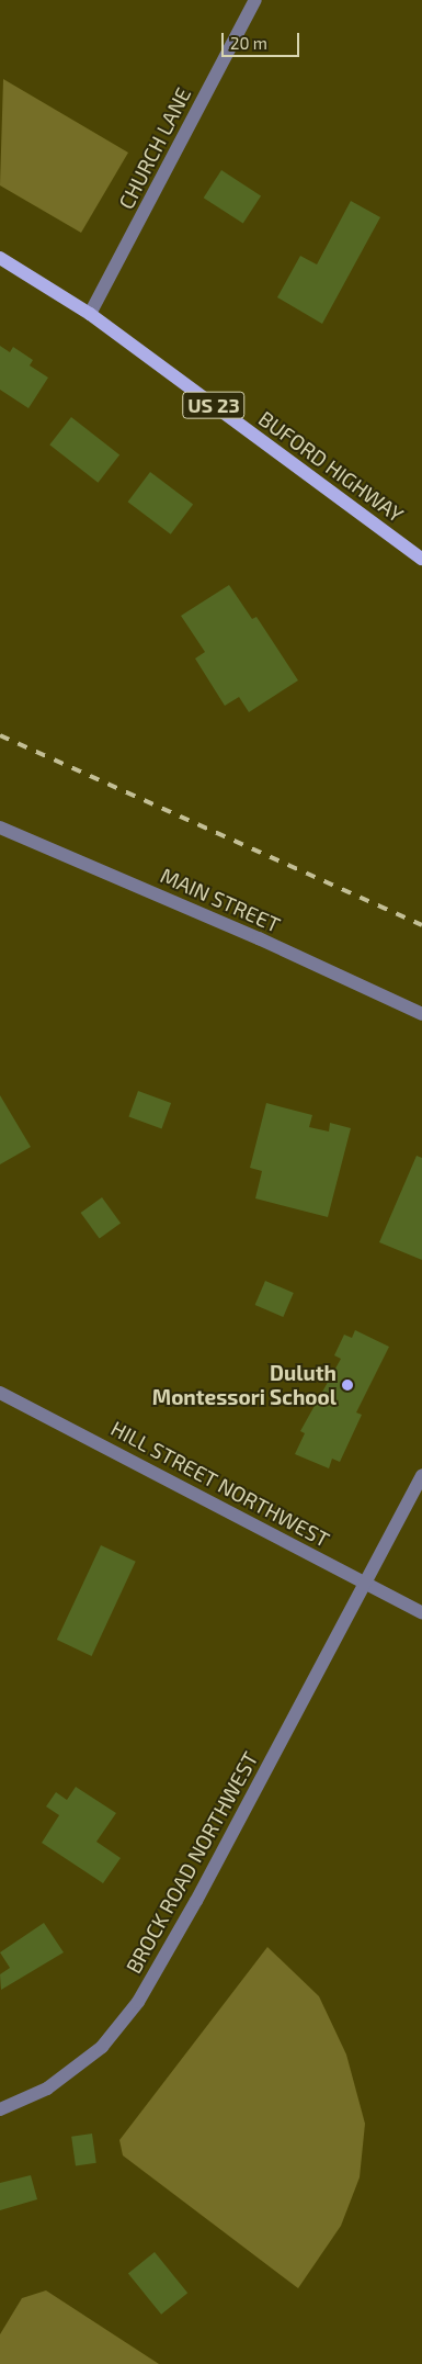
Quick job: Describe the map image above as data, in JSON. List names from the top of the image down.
{
  "streets": {
    "main road": ["US 23", "BUFORD HIGHWAY"],
    "street": [
      "CHURCH LANE",
      "MAIN STREET",
      "HILL STREET NORTHWEST",
      "BROCK ROAD NORTHWEST"
    ]
  },
  "crossings": [
    ["CHURCH LANE", "BUFORD HIGHWAY"],
    ["HILL STREET NORTHWEST", "BROCK ROAD NORTHWEST"]
  ],
  "places": ["Duluth Montessori School"],
  "scale_bar": "20 m"
}
